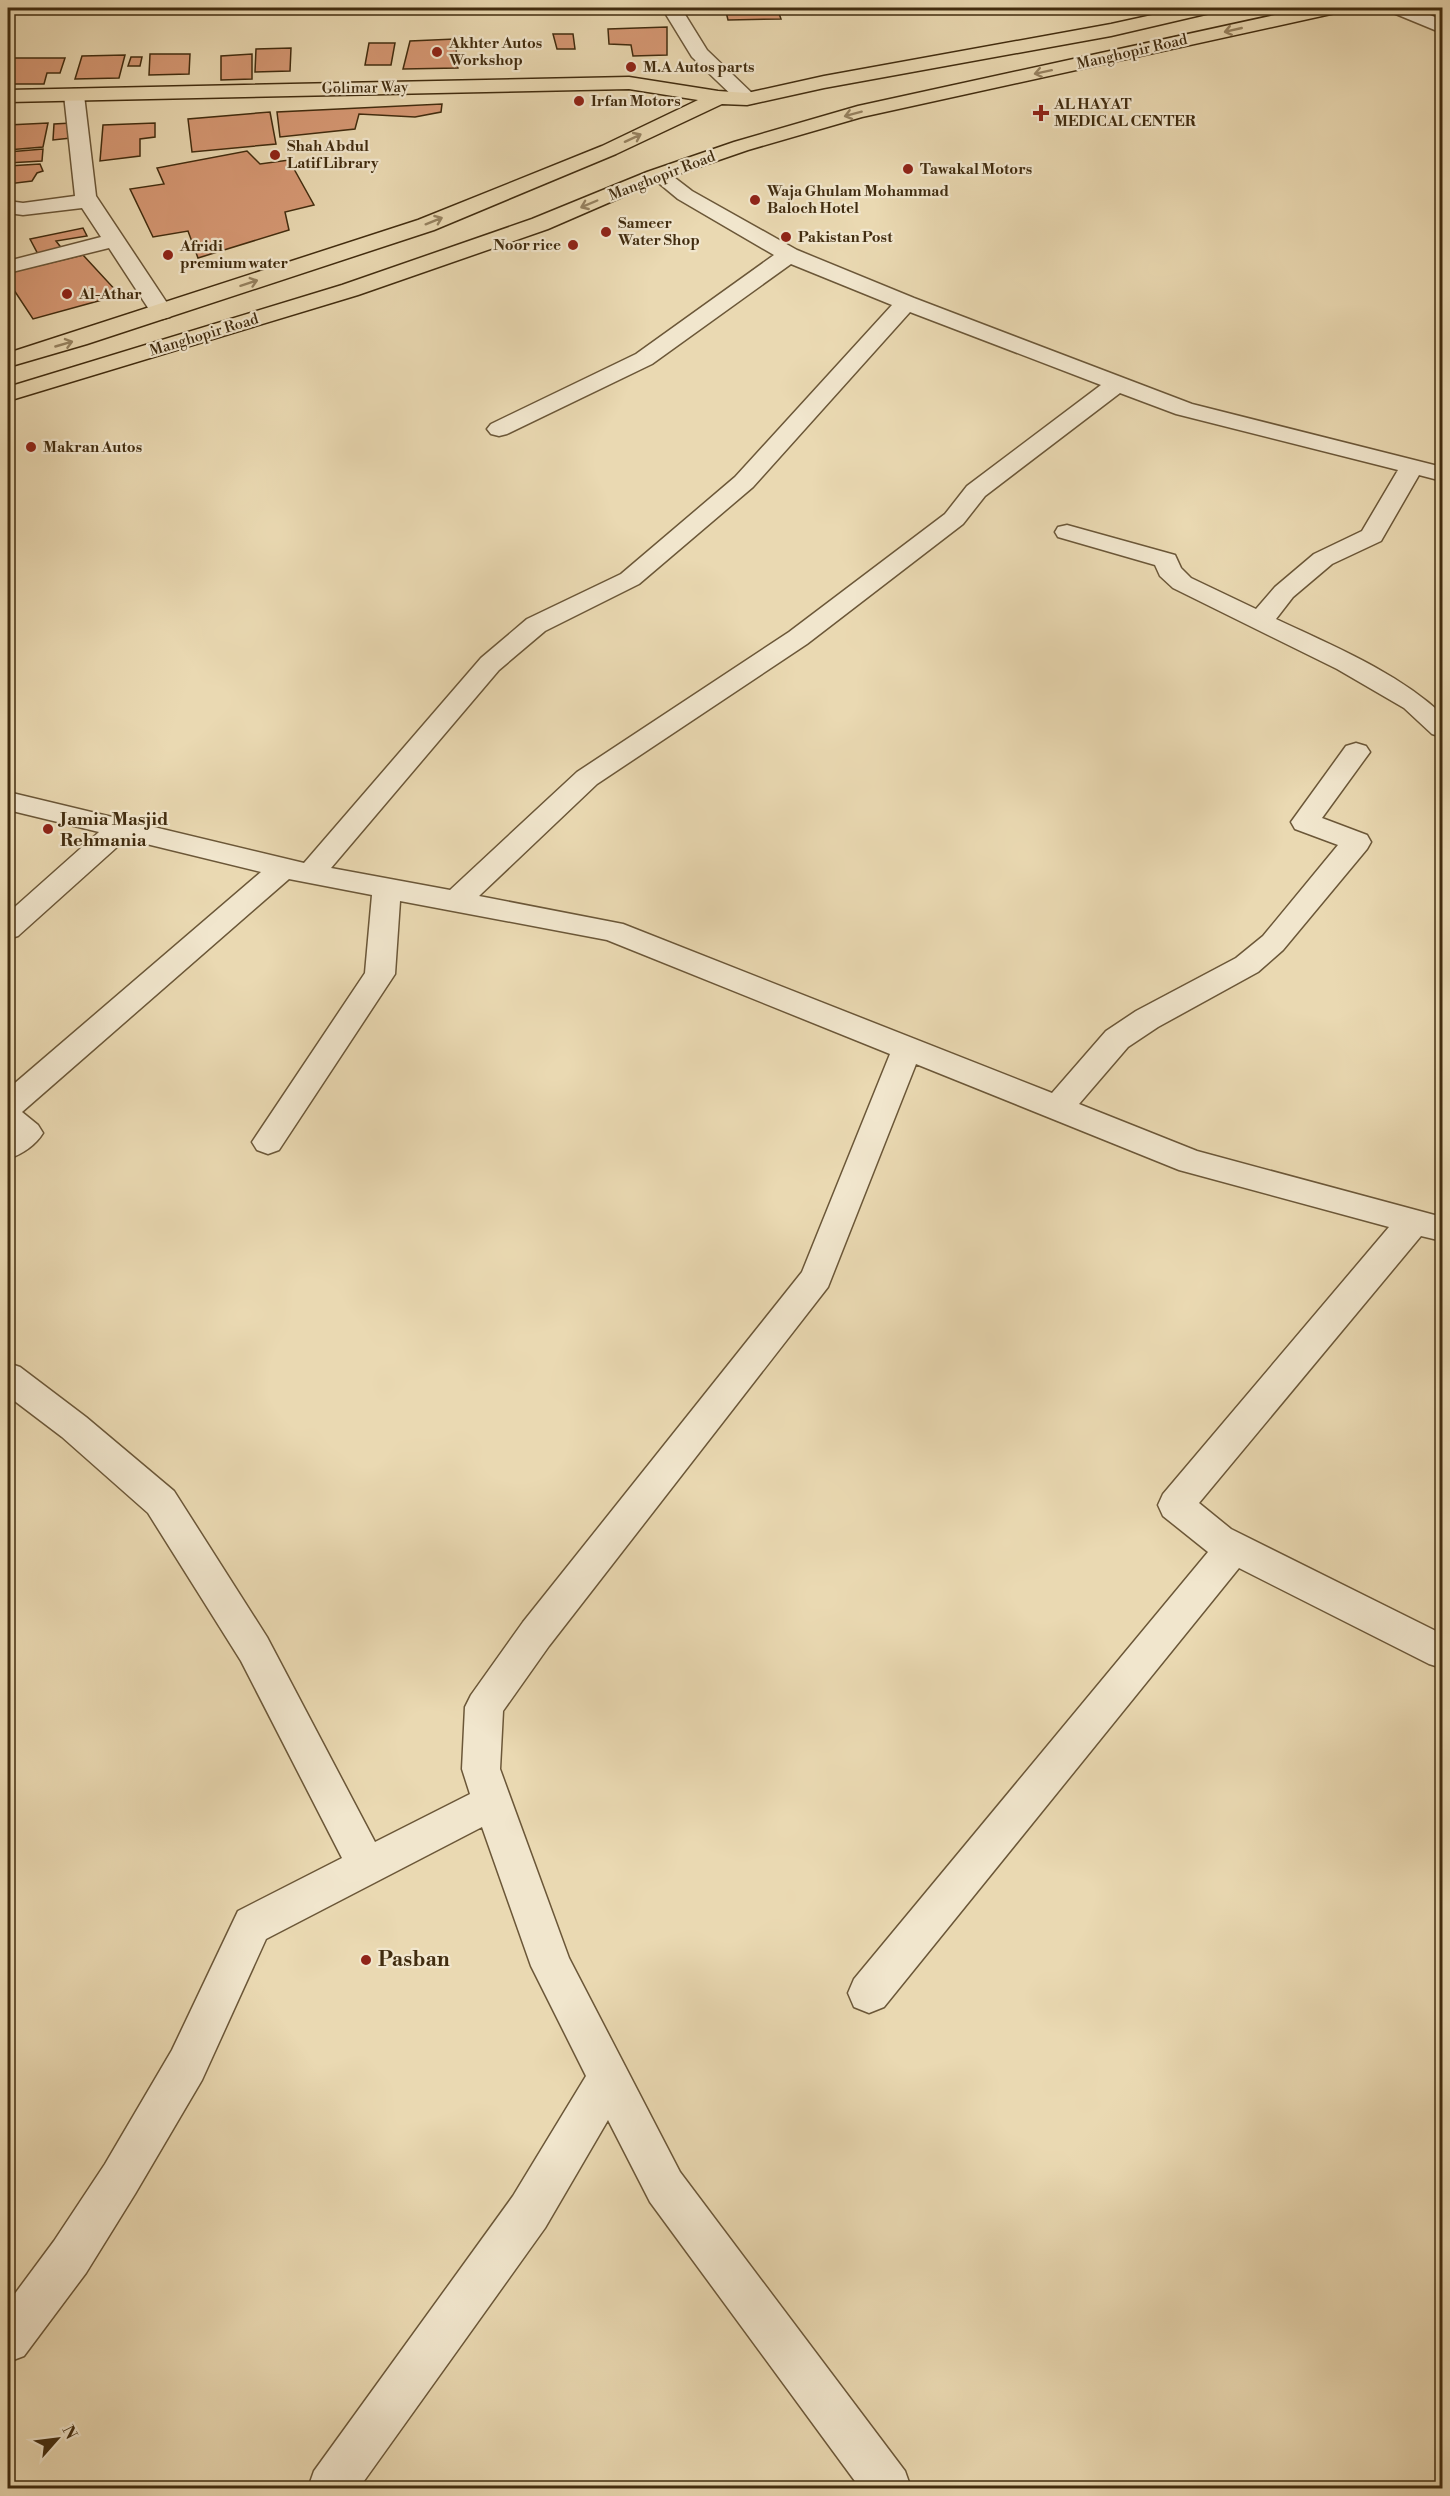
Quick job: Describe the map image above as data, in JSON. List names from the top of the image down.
{
  "streets": {
    "main road": ["Manghopir Road", "Golimar Way"]
  },
  "crossings": [
    ["Manghopir Road", "Golimar Way"]
  ],
  "places": {
    "other": [
      "Akhter Autos Workshop",
      "M.A Autos parts",
      "Irfan Motors",
      "Shah Abdul Latif Library",
      "Tawakal Motors",
      "Waja Ghulam Mohammad Baloch Hotel",
      "Sameer Water Shop",
      "Pakistan Post",
      "Noor rice",
      "Afridi premium water",
      "Al-Athar",
      "Makran Autos",
      "Jamia Masjid Rehmania",
      "Pasban"
    ],
    "health": ["AL HAYAT MEDICAL CENTER"]
  },
  "north": "top right"
}
